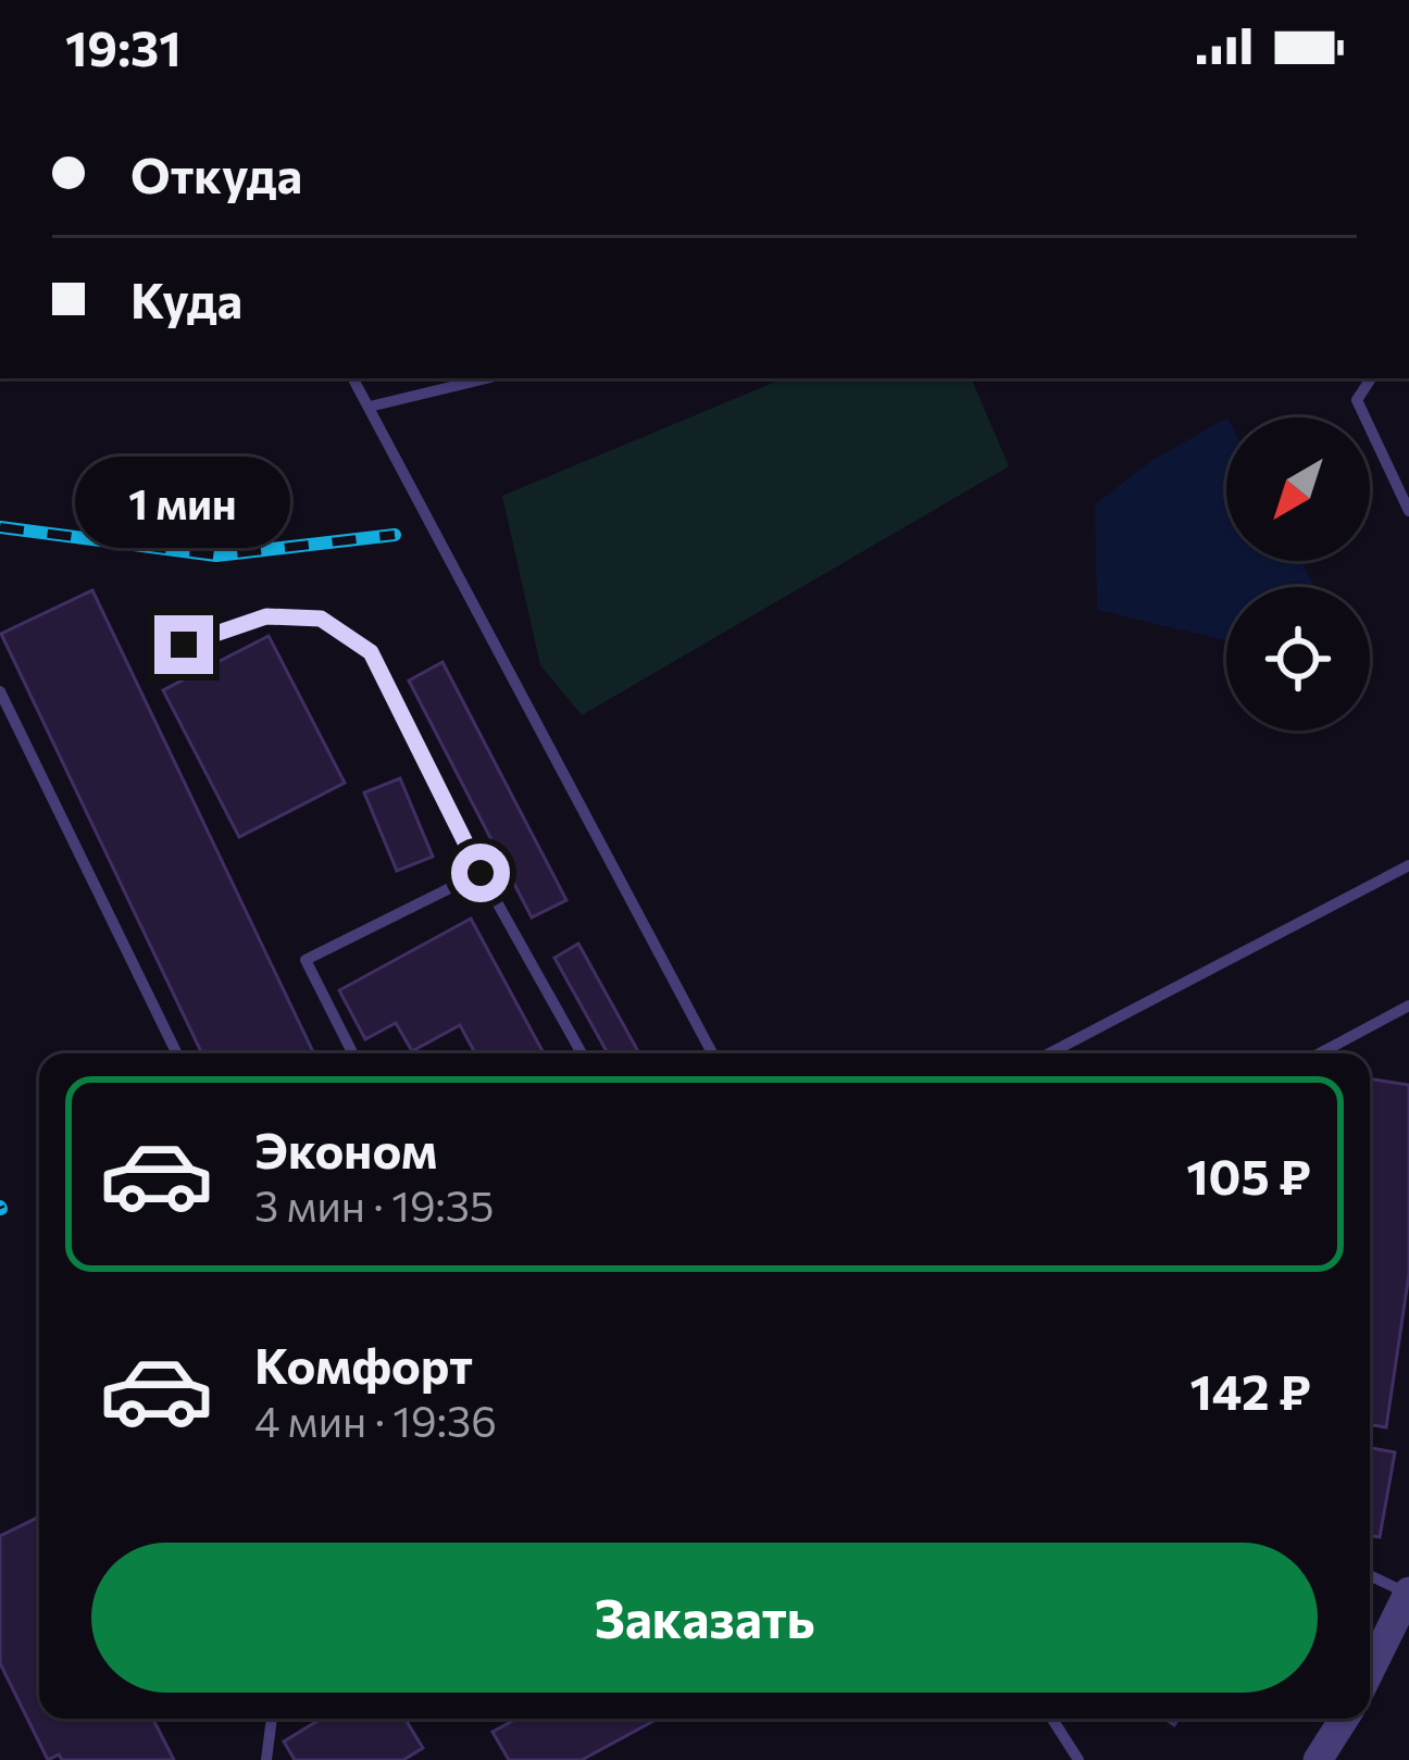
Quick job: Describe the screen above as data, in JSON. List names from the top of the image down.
{
  "north": "bottom left",
  "page": {
    "status": "19:31",
    "banner": ["Откуда", "Куда"],
    "bubble": "1 мин",
    "list": [
      {
        "name": "Эконом",
        "note": "3 мин · 19:35",
        "value": "105 ₽"
      },
      {
        "name": "Комфорт",
        "note": "4 мин · 19:36",
        "value": "142 ₽"
      }
    ],
    "buttons": "Заказать"
  }
}
